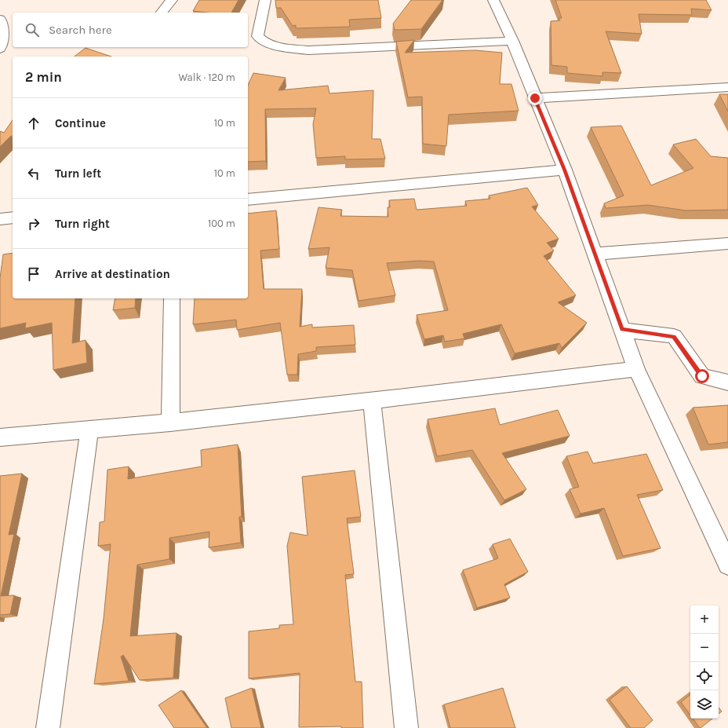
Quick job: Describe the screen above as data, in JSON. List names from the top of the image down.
{
  "page": {
    "search": "Search here",
    "heading": ["2 min", "Walk · 120 m"],
    "list": [
      ["Continue", "10 m"],
      ["Turn left", "10 m"],
      ["Turn right", "100 m"],
      "Arrive at destination"
    ],
    "map_buttons": ["+", "−"]
  }
}
